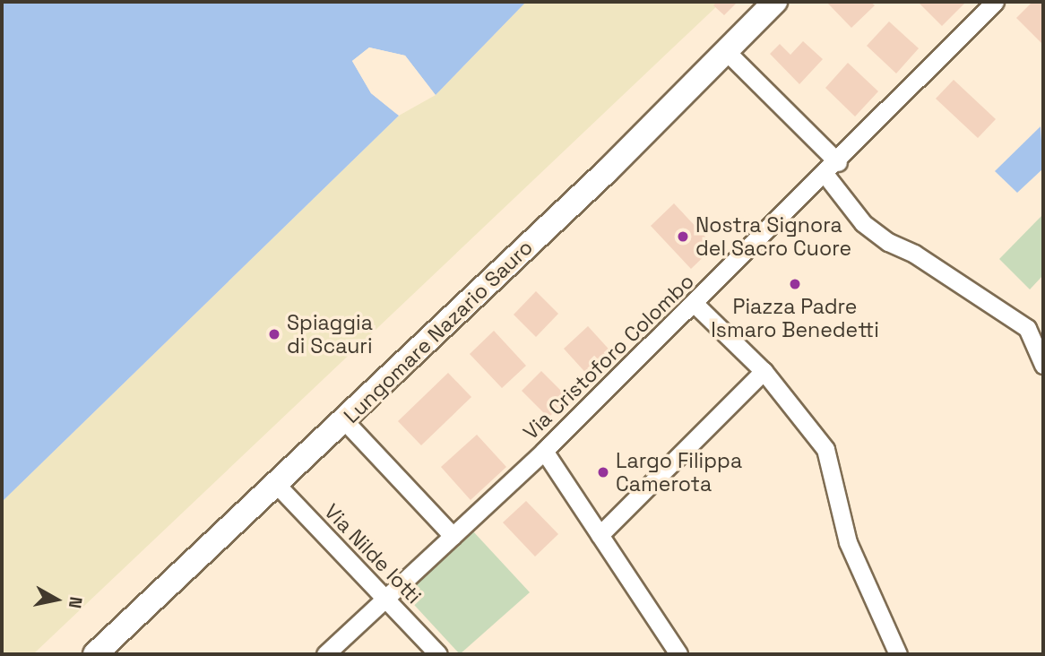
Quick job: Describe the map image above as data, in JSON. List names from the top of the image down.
{
  "streets": {
    "street": ["Lungomare Nazario Sauro", "Via Cristoforo Colombo", "Via Nilde Iotti"]
  },
  "crossings": [
    ["Lungomare Nazario Sauro", "Via Nilde Iotti"],
    ["Via Cristoforo Colombo", "Via Nilde Iotti"]
  ],
  "places": [
    "Nostra Signora del Sacro Cuore",
    "Piazza Padre Ismaro Benedetti",
    "Spiaggia di Scauri",
    "Largo Filippa Camerota"
  ],
  "north": "right"
}
